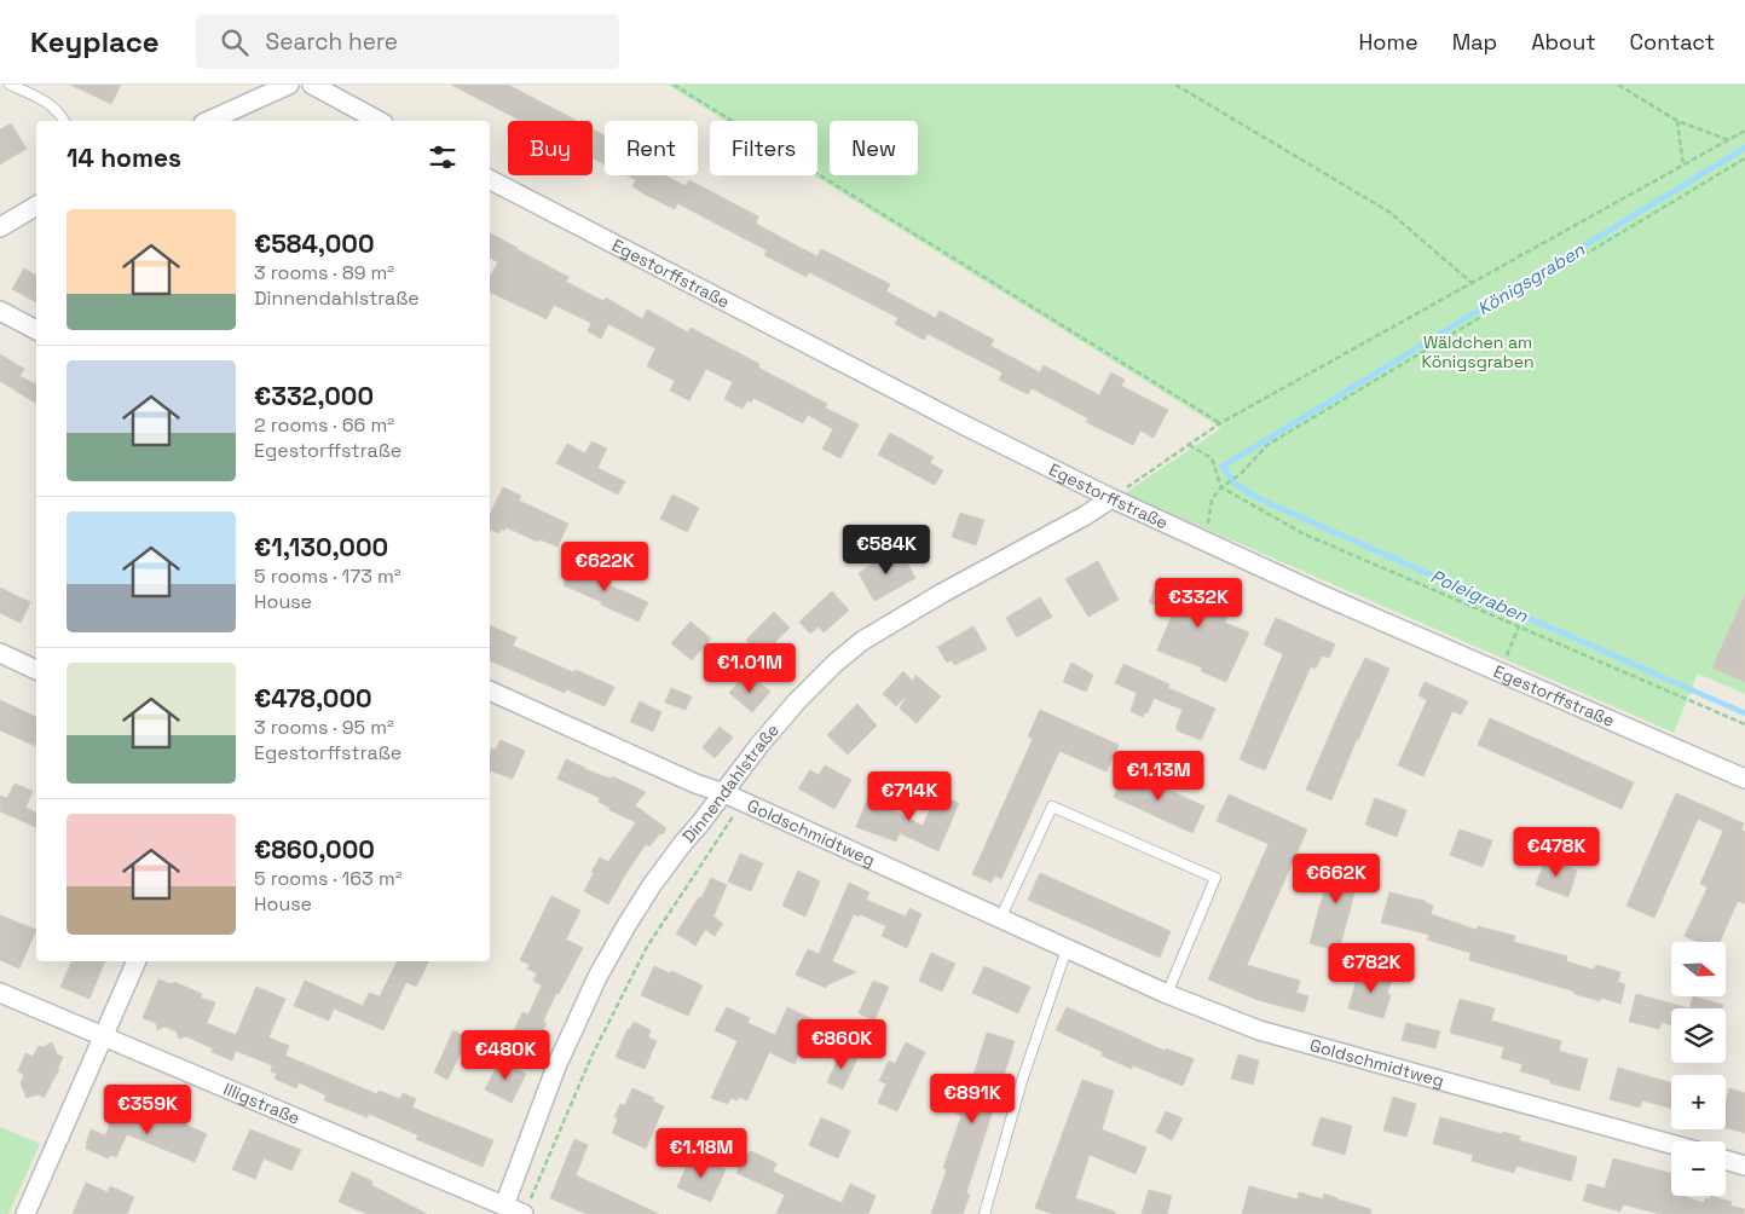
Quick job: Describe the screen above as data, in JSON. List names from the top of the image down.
{
  "streets": {
    "street": [
      "Egestorffstraße",
      "Dinnendahlstraße",
      "Goldschmidtweg",
      "Illigstraße"
    ]
  },
  "crossings": [
    ["Egestorffstraße", "Dinnendahlstraße"],
    ["Dinnendahlstraße", "Goldschmidtweg"],
    ["Dinnendahlstraße", "Illigstraße"]
  ],
  "water": ["Königsgraben", "Poleigraben"],
  "parks": ["Wäldchen am Königsgraben"],
  "north": "right",
  "page": {
    "header": "Keyplace",
    "search": "Search here",
    "nav": [
      "Home",
      "Map",
      "About",
      "Contact"
    ],
    "chip": [
      "Buy",
      "Rent",
      "Filters",
      "New"
    ],
    "heading": "14 homes",
    "list": [
      {
        "name": "€584,000",
        "note": "3 rooms · 89 m² · Dinnendahlstraße"
      },
      {
        "name": "€332,000",
        "note": "2 rooms · 66 m² · Egestorffstraße"
      },
      {
        "name": "€1,130,000",
        "note": "5 rooms · 173 m² · House"
      },
      {
        "name": "€478,000",
        "note": "3 rooms · 95 m² · Egestorffstraße"
      },
      {
        "name": "€860,000",
        "note": "5 rooms · 163 m² · House"
      }
    ],
    "price": [
      "€584K",
      "€622K",
      "€332K",
      "€1.01M",
      "€1.13M",
      "€714K",
      "€478K",
      "€662K",
      "€782K",
      "€860K",
      "€480K",
      "€891K",
      "€359K",
      "€1.18M"
    ],
    "map_buttons": ["+", "−"]
  }
}
